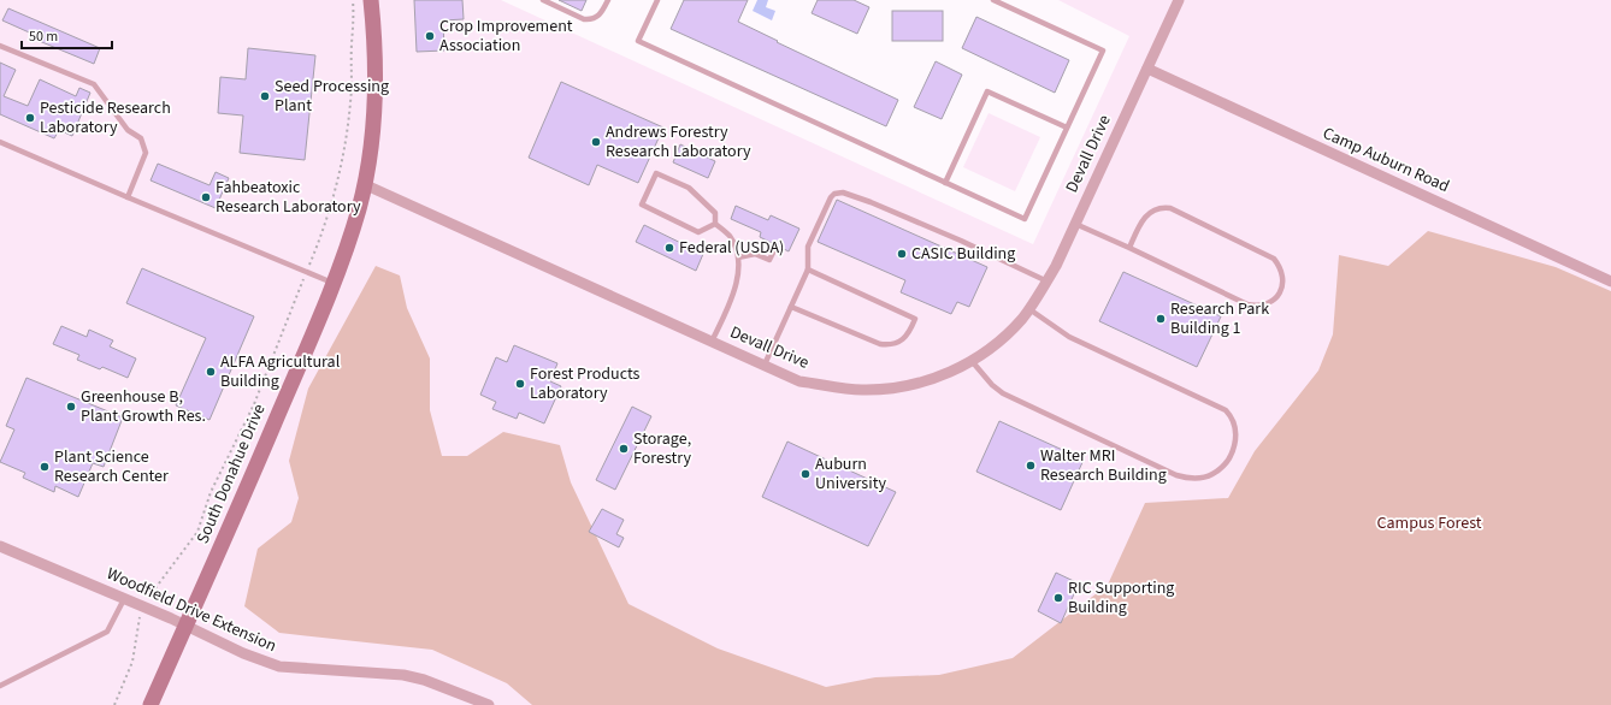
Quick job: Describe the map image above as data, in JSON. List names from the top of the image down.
{
  "streets": {
    "street": [
      "Devall Drive",
      "Camp Auburn Road",
      "South Donahue Drive",
      "Woodfield Drive Extension"
    ]
  },
  "crossings": [
    ["Devall Drive", "Camp Auburn Road"],
    ["Devall Drive", "South Donahue Drive"],
    ["South Donahue Drive", "Woodfield Drive Extension"]
  ],
  "parks": ["Campus Forest"],
  "places": [
    "Crop Improvement Association",
    "Seed Processing Plant",
    "Pesticide Research Laboratory",
    "Andrews Forestry Research Laboratory",
    "Fahbeatoxic Research Laboratory",
    "Federal (USDA)",
    "CASIC Building",
    "Research Park Building 1",
    "ALFA Agricultural Building",
    "Forest Products Laboratory",
    "Greenhouse B, Plant Growth Res.",
    "Storage, Forestry",
    "Walter MRI Research Building",
    "Plant Science Research Center",
    "Auburn University",
    "RIC Supporting Building"
  ],
  "scale_bar": "50 m"
}
